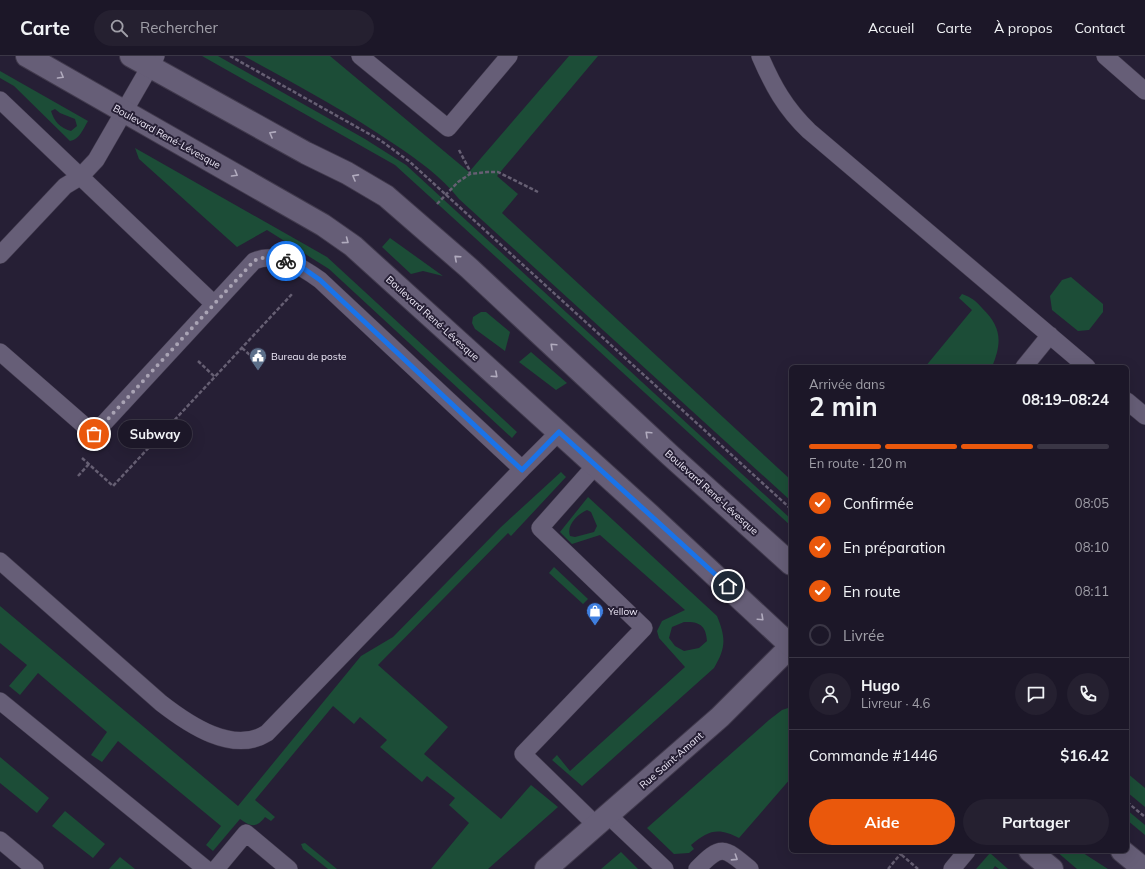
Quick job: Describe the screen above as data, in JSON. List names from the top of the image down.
{
  "streets": {
    "main road": ["Boulevard René-Lévesque", "Rue Saint-Amant"]
  },
  "places": {
    "public building": ["Bureau de poste"],
    "other": ["Subway"],
    "shop": ["Yellow"]
  },
  "page": {
    "header": "Carte",
    "search": "Rechercher",
    "nav": [
      "Accueil",
      "Carte",
      "À propos",
      "Contact"
    ],
    "heading": ["2 min", "Arrivée dans", "08:19–08:24"],
    "panel": [
      "Hugo",
      "Livreur · 4.6",
      "Commande #1446",
      "$16.42"
    ],
    "bubble": "Subway",
    "bar": "En route · 120 m",
    "list": [
      ["Confirmée", "08:05"],
      ["En préparation", "08:10"],
      ["En route", "08:11"],
      "Livrée"
    ],
    "buttons": ["Aide", "Partager"]
  }
}
